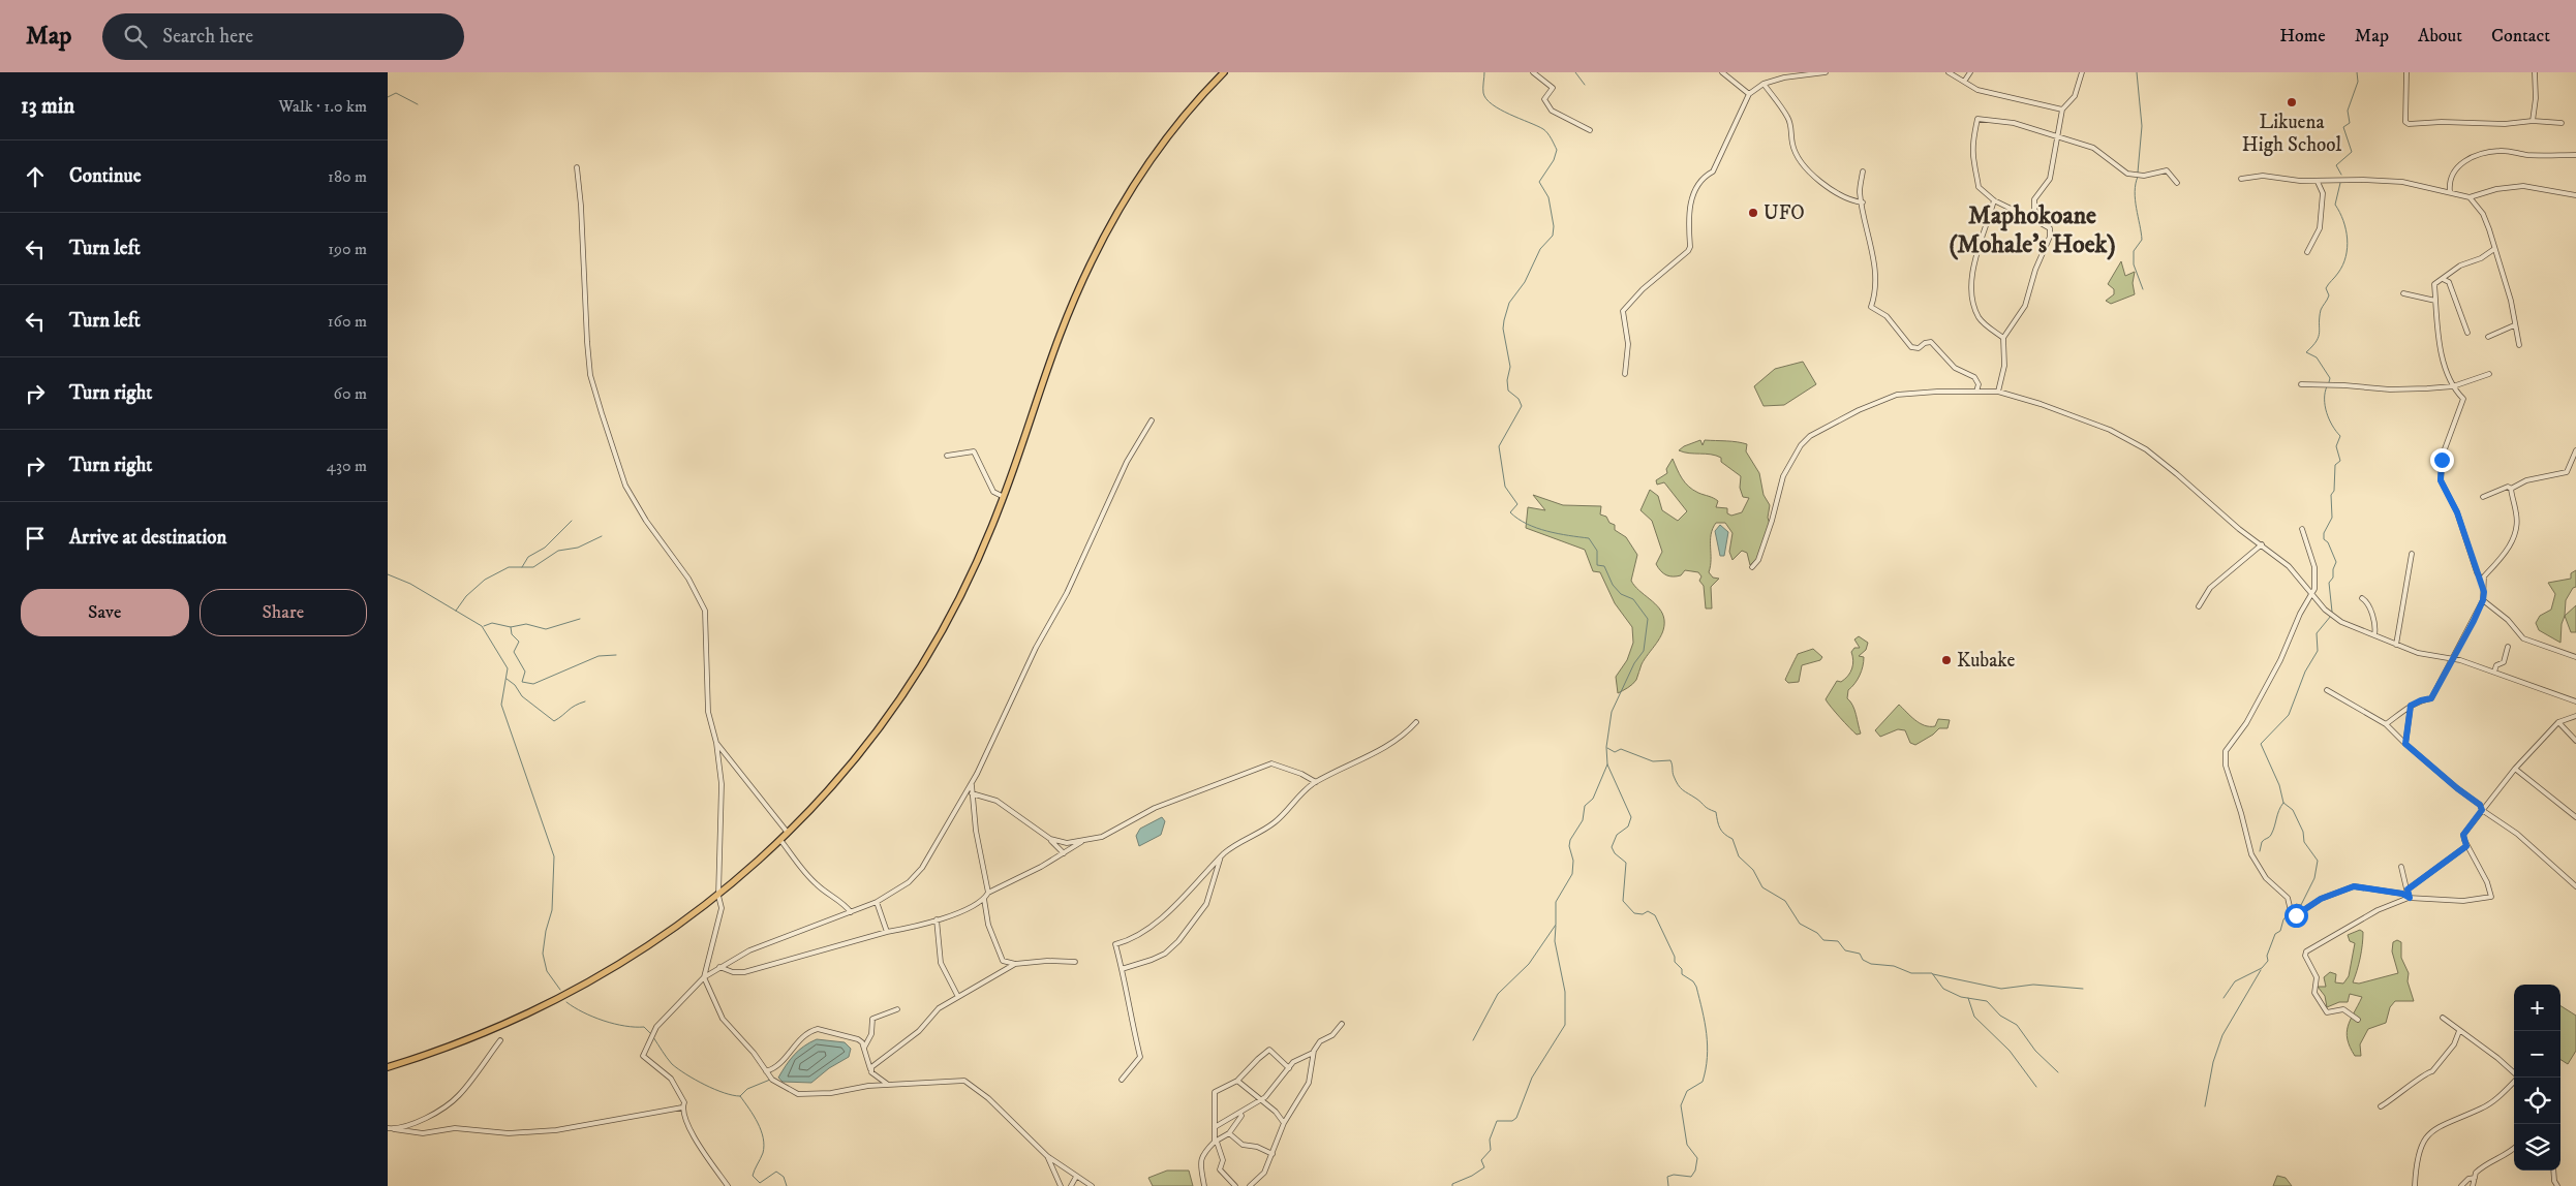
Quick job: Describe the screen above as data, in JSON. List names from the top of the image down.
{
  "districts": ["Maphokoane (Mohale's Hoek)"],
  "places": ["Likuena High School", "UFO", "Kubake"],
  "page": {
    "header": "Map",
    "search": "Search here",
    "nav": [
      "Home",
      "Map",
      "About",
      "Contact"
    ],
    "heading": ["13 min", "Walk · 1.0 km"],
    "list": [
      ["Continue", "180 m"],
      ["Turn left", "190 m"],
      ["Turn left", "160 m"],
      ["Turn right", "60 m"],
      ["Turn right", "430 m"],
      "Arrive at destination"
    ],
    "buttons": ["Save", "Share"],
    "map_buttons": ["+", "−"]
  }
}
